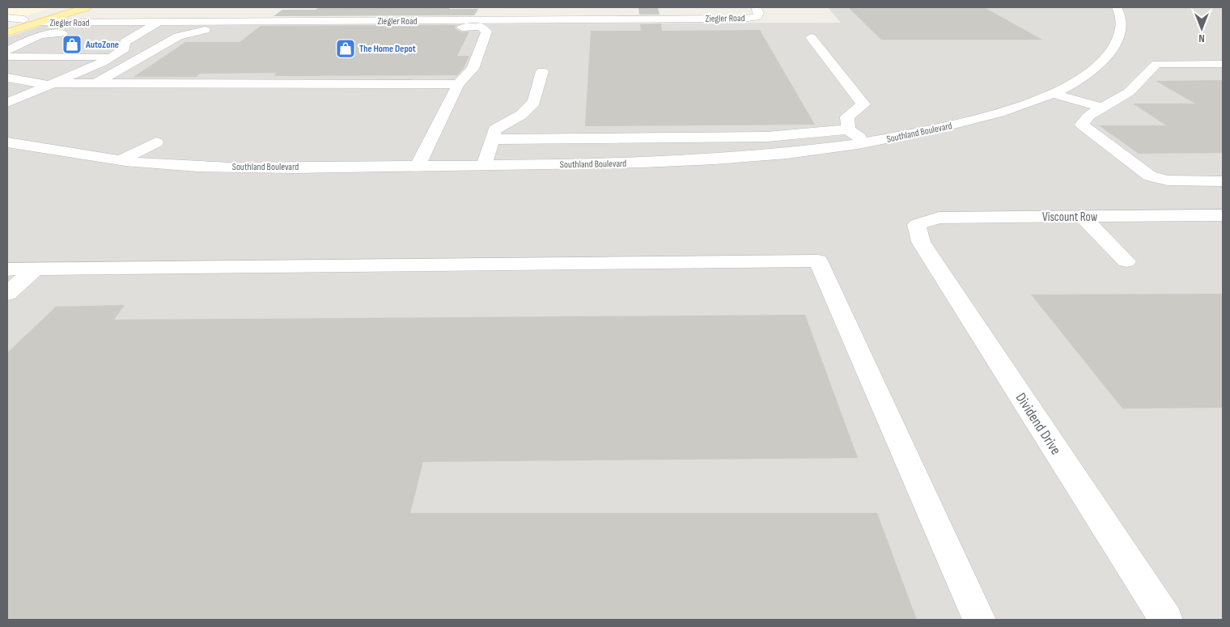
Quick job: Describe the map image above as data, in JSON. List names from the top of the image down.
{
  "streets": {
    "street": [
      "Ziegler Road",
      "Southland Boulevard",
      "Viscount Row",
      "Dividend Drive"
    ]
  },
  "crossings": [
    ["Viscount Row", "Dividend Drive"]
  ],
  "places": {
    "shop": ["AutoZone", "The Home Depot"]
  },
  "north": "bottom"
}
